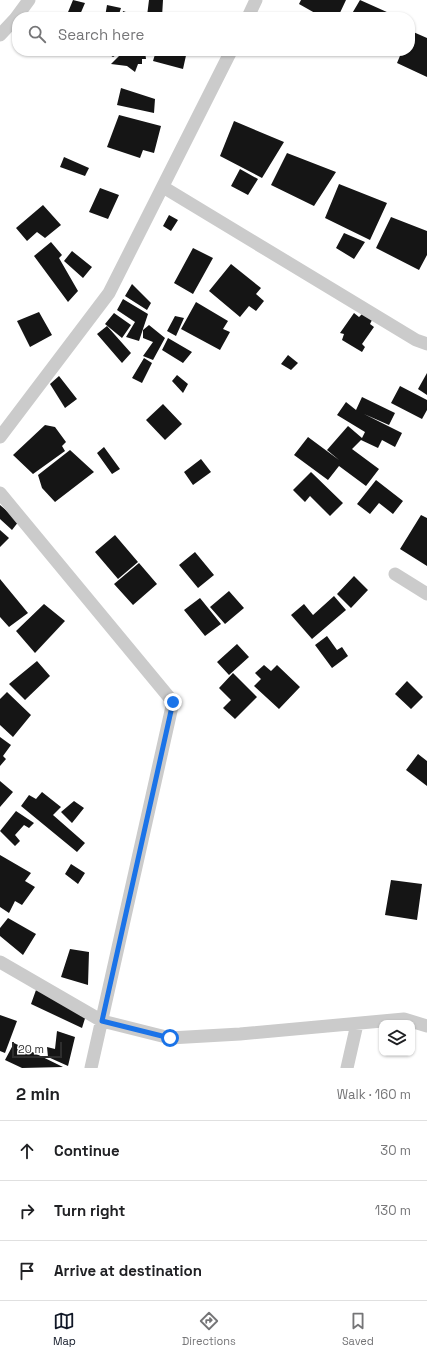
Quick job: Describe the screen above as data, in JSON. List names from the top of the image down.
{
  "scale_bar": "20 m",
  "page": {
    "search": "Search here",
    "scale": "20 m",
    "heading": ["2 min", "Walk · 160 m"],
    "list": [
      ["Continue", "30 m"],
      ["Turn right", "130 m"],
      "Arrive at destination"
    ],
    "nav": ["Map", "Directions", "Saved"]
  }
}
